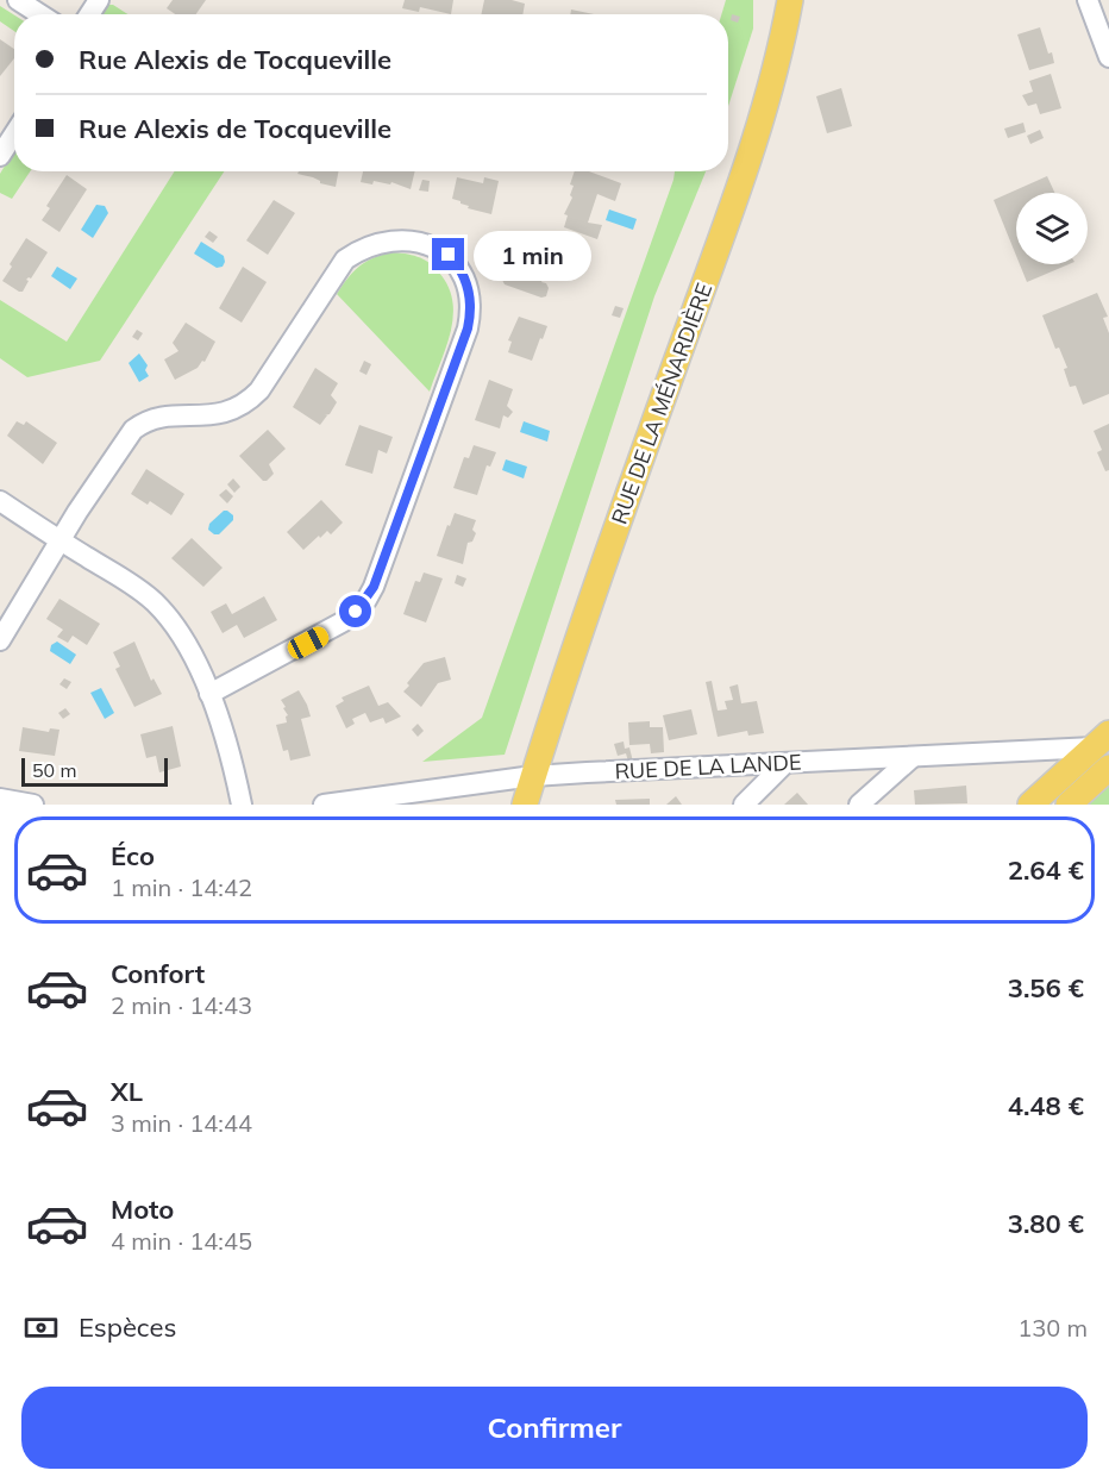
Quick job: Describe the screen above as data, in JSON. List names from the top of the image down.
{
  "streets": {
    "main road": ["RUE DE LA MÉNARDIÈRE"],
    "street": ["RUE DE LA LANDE"]
  },
  "crossings": [
    ["RUE DE LA MÉNARDIÈRE", "RUE DE LA LANDE"]
  ],
  "scale_bar": "50 m",
  "page": {
    "banner": ["Rue Alexis de Tocqueville", "Rue Alexis de Tocqueville"],
    "bubble": "1 min",
    "scale": "50 m",
    "list": [
      {
        "name": "Éco",
        "note": "1 min · 14:42",
        "value": "2.64 €"
      },
      {
        "name": "Confort",
        "note": "2 min · 14:43",
        "value": "3.56 €"
      },
      {
        "name": "XL",
        "note": "3 min · 14:44",
        "value": "4.48 €"
      },
      {
        "name": "Moto",
        "note": "4 min · 14:45",
        "value": "3.80 €"
      }
    ],
    "pay": ["Espèces", "130 m"],
    "buttons": "Confirmer"
  }
}
